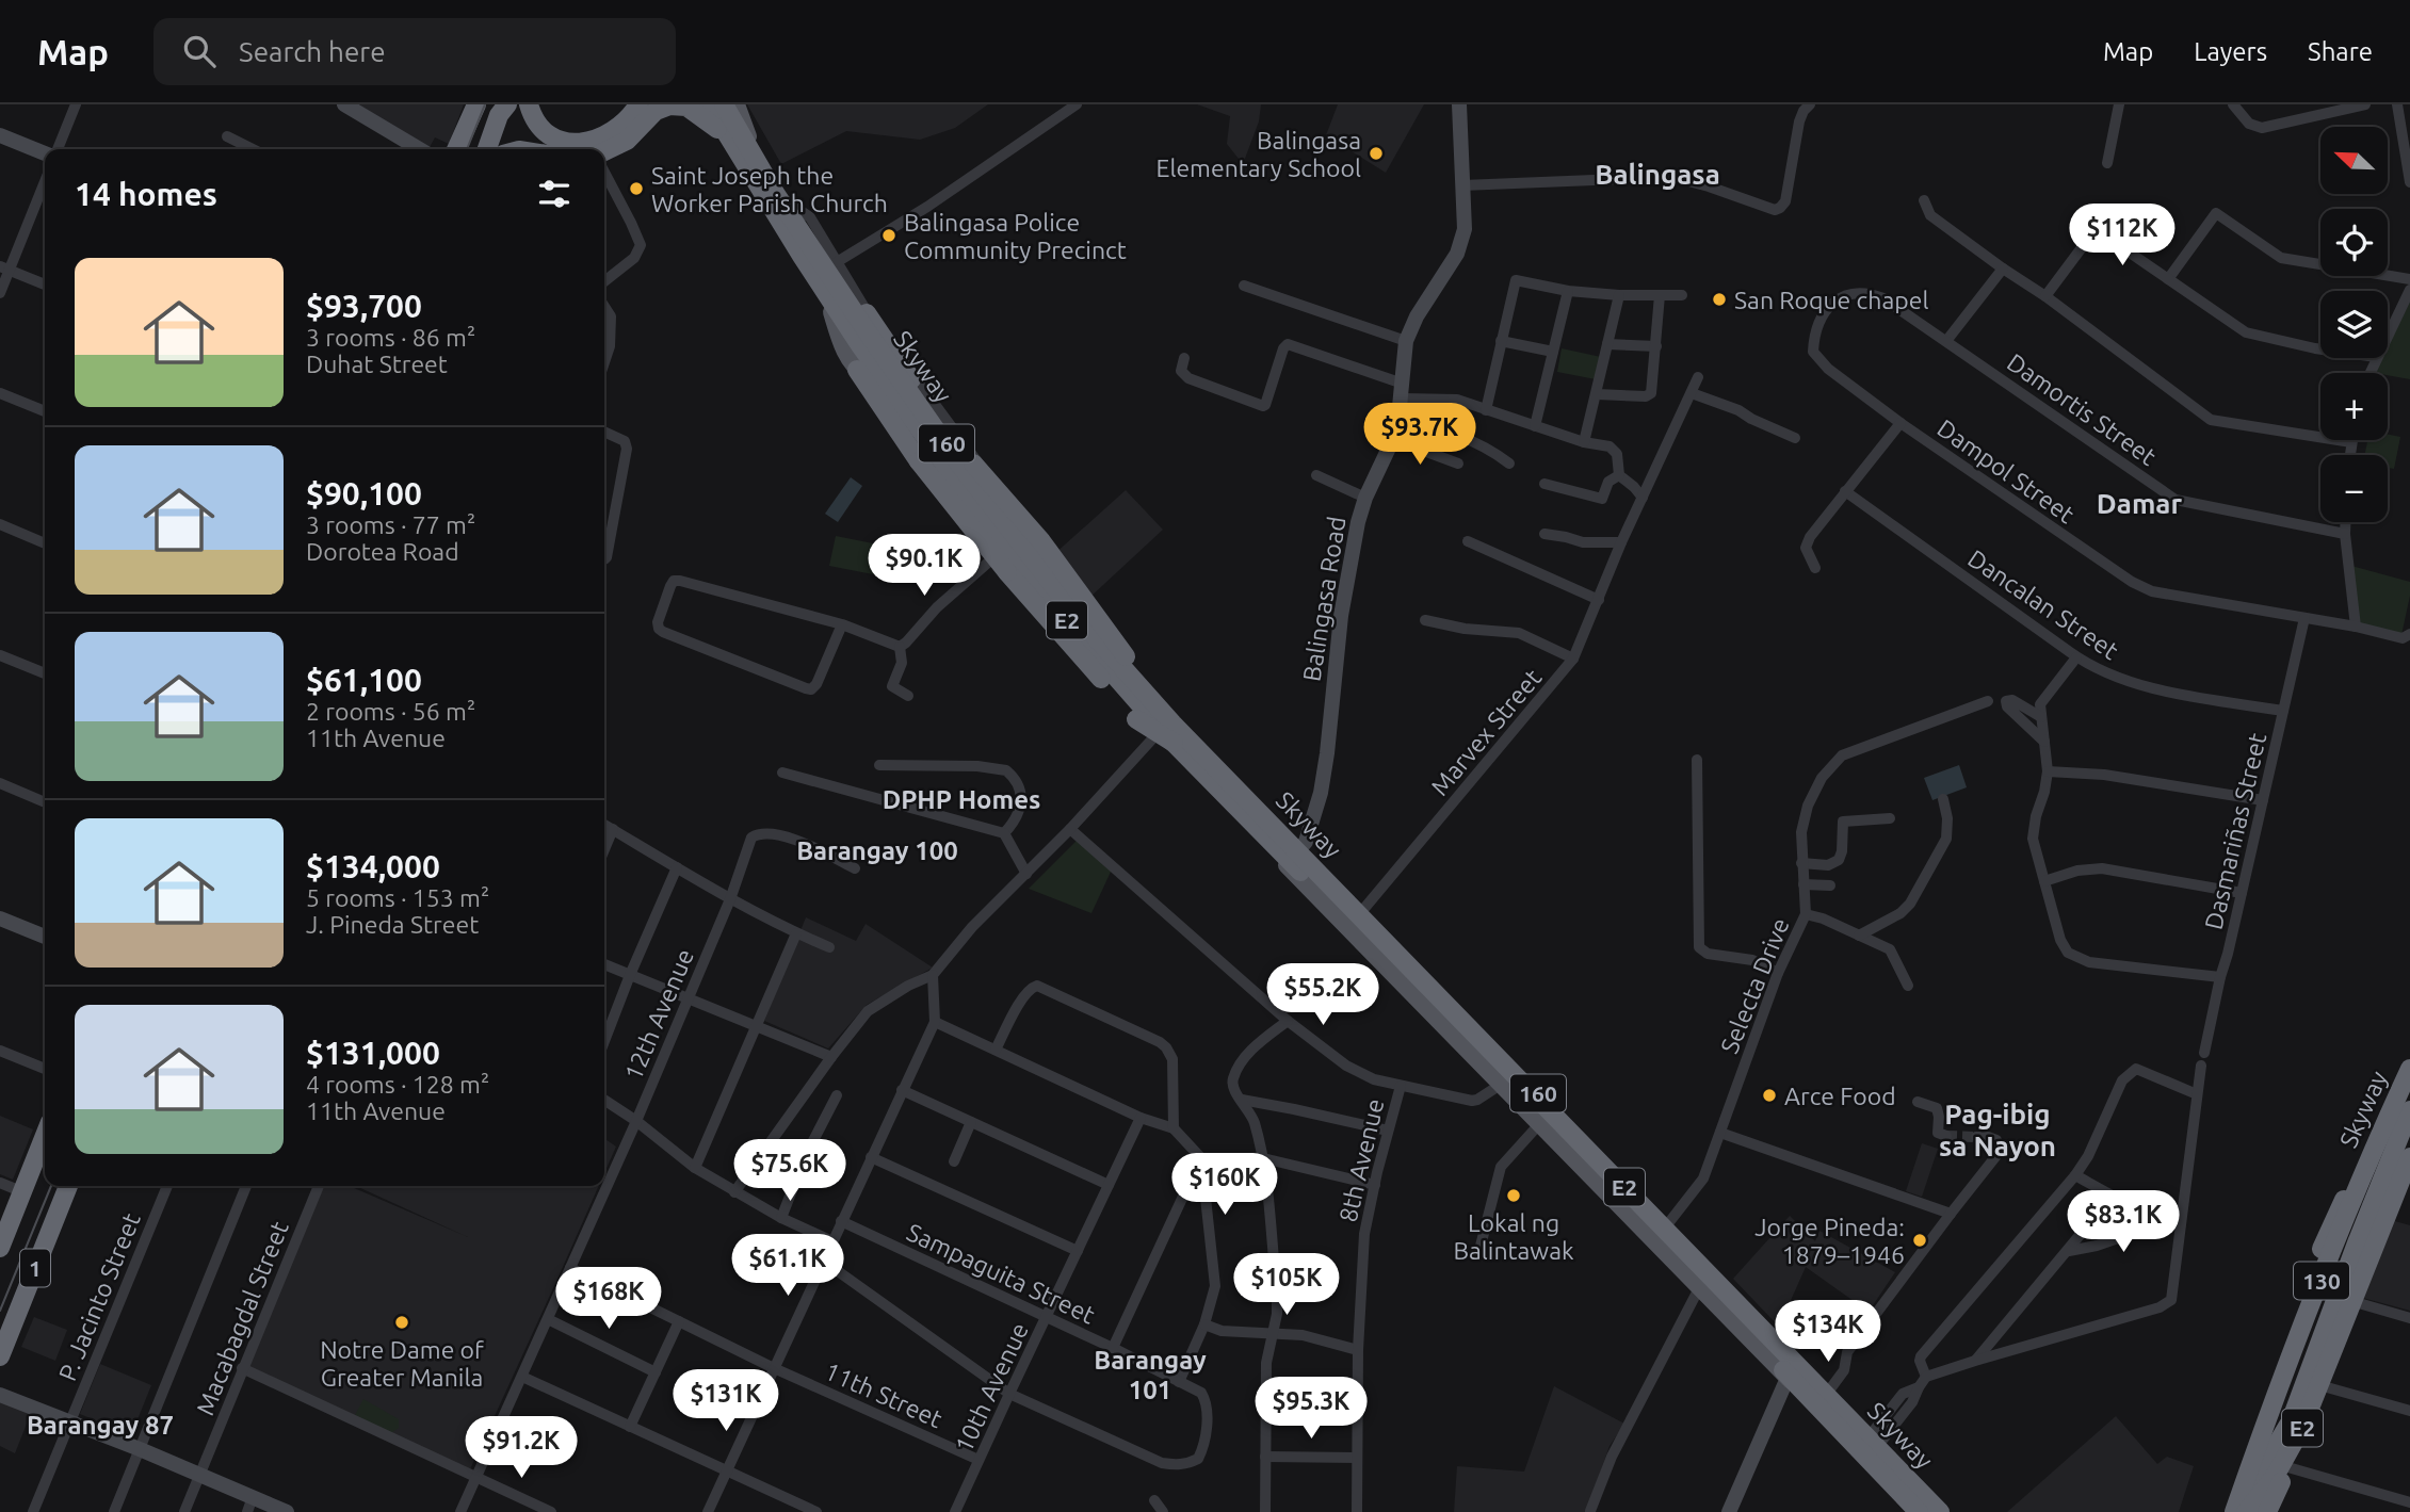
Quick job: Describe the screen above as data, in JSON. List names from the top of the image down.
{
  "streets": {
    "highway": ["Skyway", "E2", "1"],
    "main road": ["160", "130"],
    "street": [
      "Damortis Street",
      "Dampol Street",
      "Balingasa Road",
      "Dancalan Street",
      "Marvex Street",
      "Dasmariñas Street",
      "Selecta Drive",
      "12th Avenue",
      "8th Avenue",
      "Sampaguita Street",
      "P. Jacinto Street",
      "Macabagdal Street",
      "10th Avenue",
      "11th Street"
    ]
  },
  "crossings": [
    ["Skyway", "160"],
    ["Skyway", "E2"],
    ["Skyway", "130"],
    ["Damortis Street", "Dampol Street"],
    ["160", "Balingasa Road"],
    ["160", "Marvex Street"],
    ["160", "Selecta Drive"],
    ["Dampol Street", "Dasmariñas Street"],
    ["Dancalan Street", "Dasmariñas Street"],
    ["E2", "130"],
    ["12th Avenue", "11th Street"],
    ["Sampaguita Street", "10th Avenue"],
    ["10th Avenue", "11th Street"]
  ],
  "districts": [
    "Balingasa",
    "Damar",
    "DPHP Homes",
    "Barangay 100",
    "Pag-ibig sa Nayon",
    "Barangay 101",
    "Barangay 87"
  ],
  "places": [
    "Balingasa Elementary School",
    "Saint Joseph the Worker Parish Church",
    "Balingasa Police Community Precinct",
    "San Roque chapel",
    "Arce Food",
    "Lokal ng Balintawak",
    "Jorge Pineda: 1879–1946",
    "Notre Dame of Greater Manila"
  ],
  "north": "top left",
  "page": {
    "header": "Map",
    "search": "Search here",
    "nav": ["Map", "Layers", "Share"],
    "map_buttons": ["+", "−"],
    "heading": "14 homes",
    "price": [
      "$112K",
      "$93.7K",
      "$90.1K",
      "$55.2K",
      "$75.6K",
      "$160K",
      "$83.1K",
      "$61.1K",
      "$105K",
      "$168K",
      "$134K",
      "$131K",
      "$95.3K",
      "$91.2K"
    ],
    "list": [
      {
        "name": "$93,700",
        "note": "3 rooms · 86 m² · Duhat Street"
      },
      {
        "name": "$90,100",
        "note": "3 rooms · 77 m² · Dorotea Road"
      },
      {
        "name": "$61,100",
        "note": "2 rooms · 56 m² · 11th Avenue"
      },
      {
        "name": "$134,000",
        "note": "5 rooms · 153 m² · J. Pineda Street"
      },
      {
        "name": "$131,000",
        "note": "4 rooms · 128 m² · 11th Avenue"
      }
    ]
  }
}
